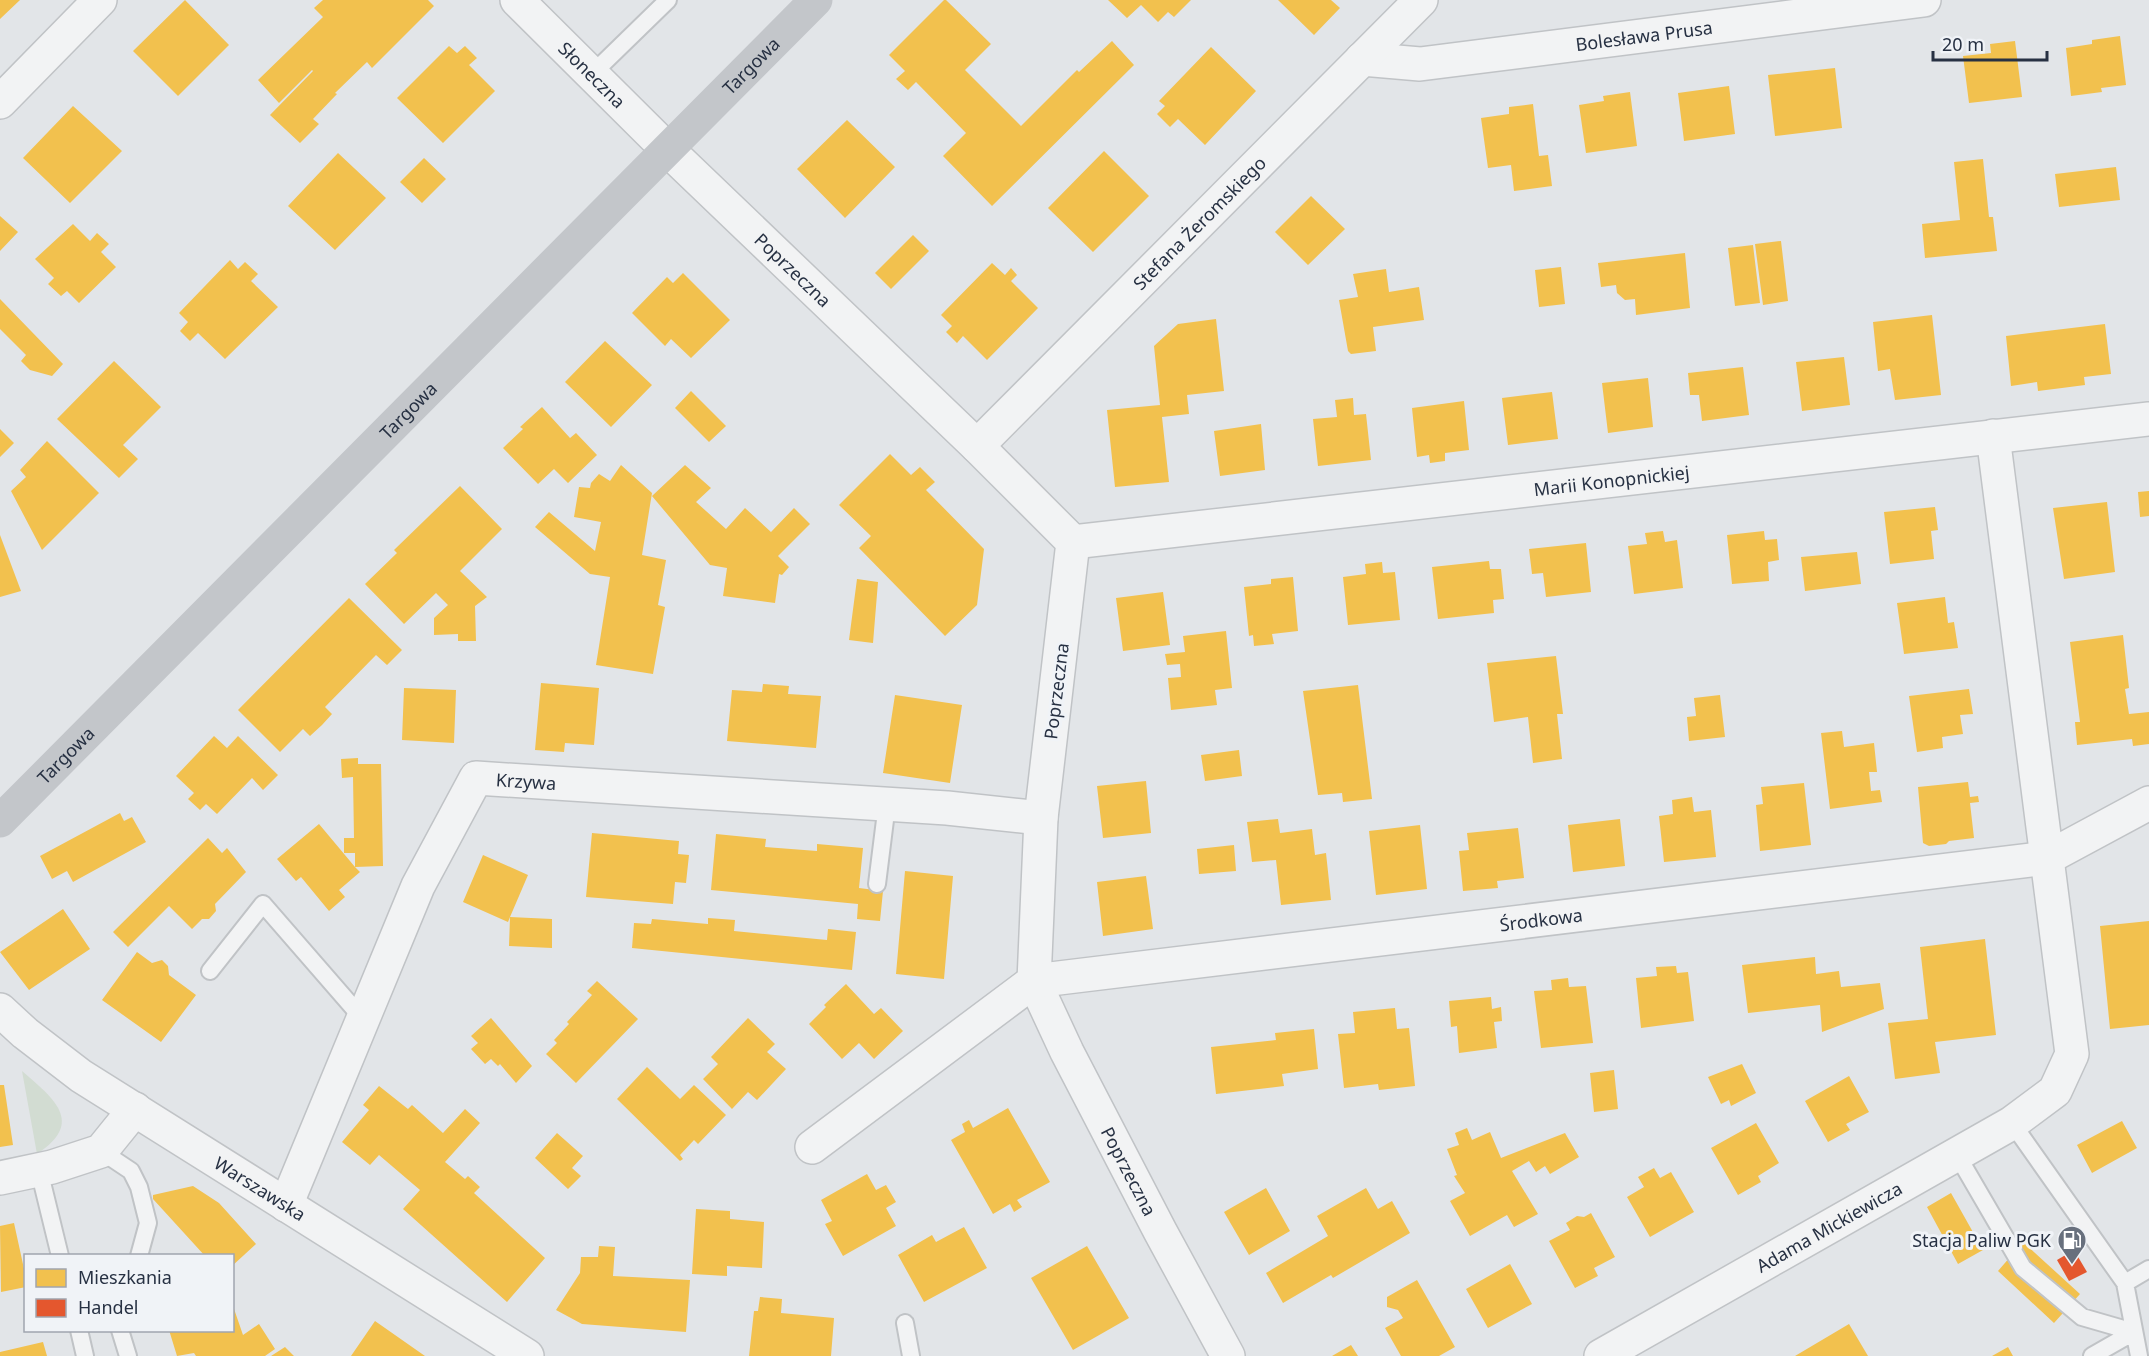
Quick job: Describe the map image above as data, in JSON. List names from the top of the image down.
{
  "streets": {
    "main road": ["Targowa"],
    "street": [
      "Bolesława Prusa",
      "Słoneczna",
      "Stefana Żeromskiego",
      "Poprzeczna",
      "Marii Konopnickiej",
      "Krzywa",
      "Środkowa",
      "Warszawska",
      "Adama Mickiewicza"
    ]
  },
  "crossings": [
    ["Bolesława Prusa", "Stefana Żeromskiego"],
    ["Targowa", "Słoneczna"],
    ["Targowa", "Poprzeczna"],
    ["Słoneczna", "Poprzeczna"],
    ["Stefana Żeromskiego", "Poprzeczna"],
    ["Poprzeczna", "Marii Konopnickiej"],
    ["Poprzeczna", "Krzywa"],
    ["Poprzeczna", "Środkowa"],
    ["Krzywa", "Warszawska"],
    ["Środkowa", "Adama Mickiewicza"]
  ],
  "places": {
    "fuel station": ["Stacja Paliw PGK"]
  },
  "legend": ["Mieszkania", "Handel"],
  "scale_bar": "20 m"
}
